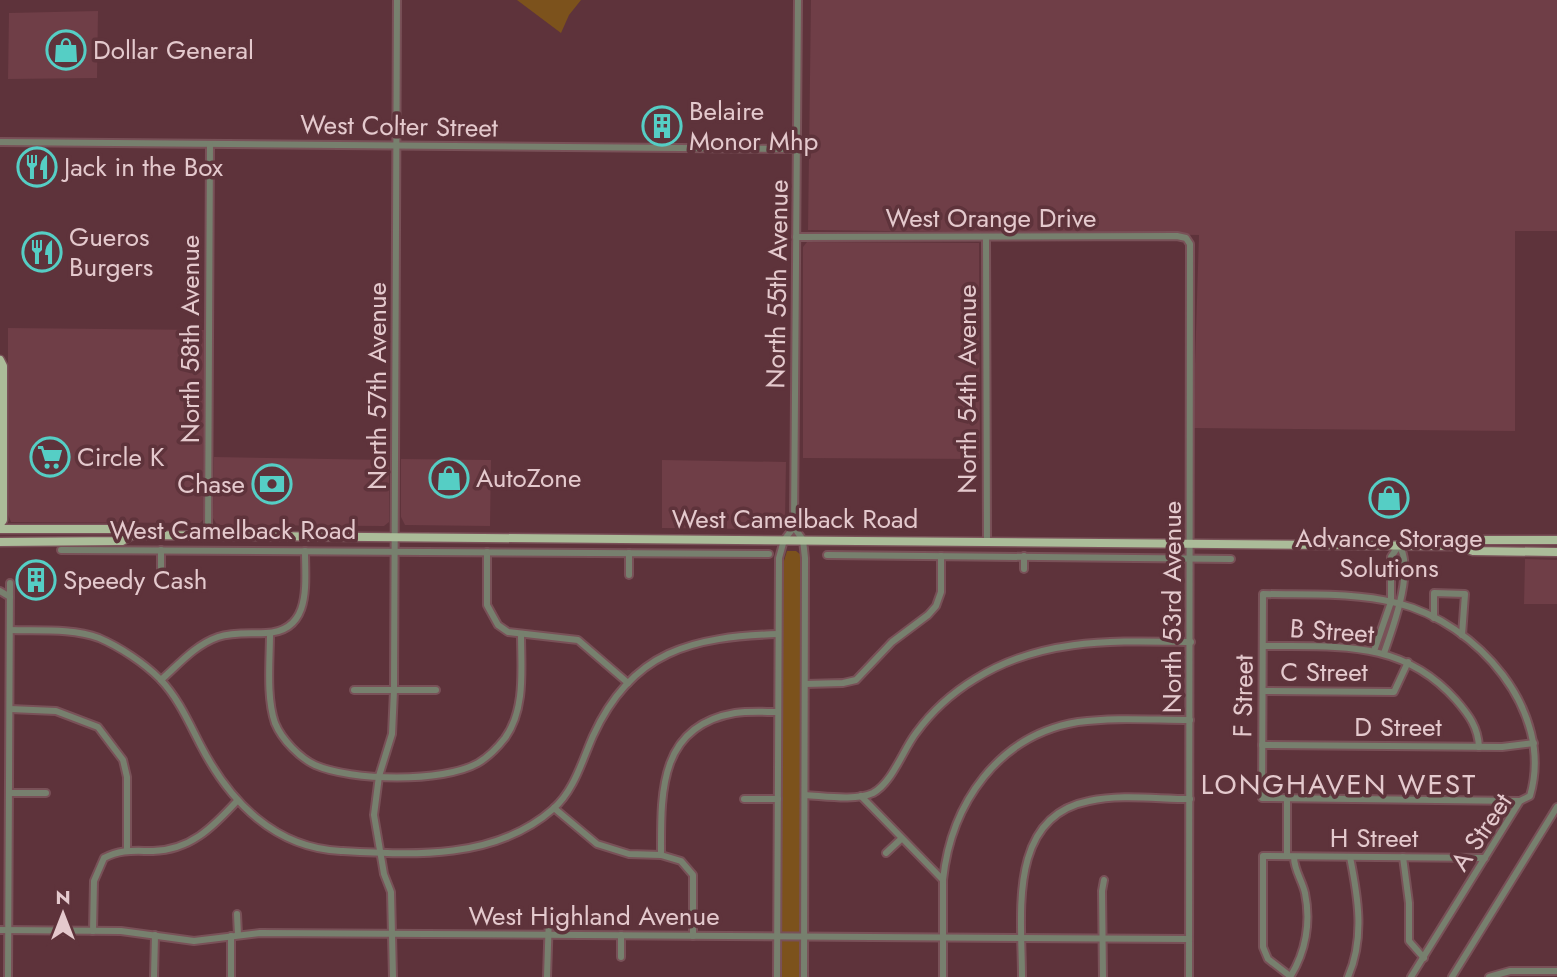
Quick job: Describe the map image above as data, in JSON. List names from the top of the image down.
{
  "streets": {
    "main road": ["West Camelback Road"],
    "street": [
      "West Colter Street",
      "West Orange Drive",
      "North 55th Avenue",
      "North 58th Avenue",
      "North 57th Avenue",
      "North 54th Avenue",
      "North 53rd Avenue",
      "B Street",
      "C Street",
      "F Street",
      "D Street",
      "A Street",
      "H Street",
      "West Highland Avenue"
    ]
  },
  "crossings": [
    ["West Colter Street", "North 55th Avenue"],
    ["West Colter Street", "North 58th Avenue"],
    ["West Colter Street", "North 57th Avenue"],
    ["West Orange Drive", "North 55th Avenue"],
    ["West Orange Drive", "North 54th Avenue"],
    ["West Orange Drive", "North 53rd Avenue"],
    ["North 58th Avenue", "West Camelback Road"],
    ["North 57th Avenue", "West Camelback Road"],
    ["North 57th Avenue", "West Highland Avenue"],
    ["North 54th Avenue", "West Camelback Road"],
    ["West Camelback Road", "North 53rd Avenue"],
    ["North 53rd Avenue", "West Highland Avenue"],
    ["B Street", "C Street"],
    ["B Street", "F Street"],
    ["B Street", "D Street"],
    ["C Street", "F Street"],
    ["F Street", "D Street"],
    ["F Street", "A Street"],
    ["D Street", "A Street"],
    ["A Street", "H Street"]
  ],
  "districts": ["LONGHAVEN WEST"],
  "places": {
    "shop": ["Dollar General", "AutoZone", "Advance Storage Solutions"],
    "building": ["Belaire Monor Mhp", "Speedy Cash"],
    "restaurant": ["Jack in the Box", "Gueros Burgers"],
    "supermarket": ["Circle K"],
    "bank": ["Chase"]
  },
  "north": "top"
}
